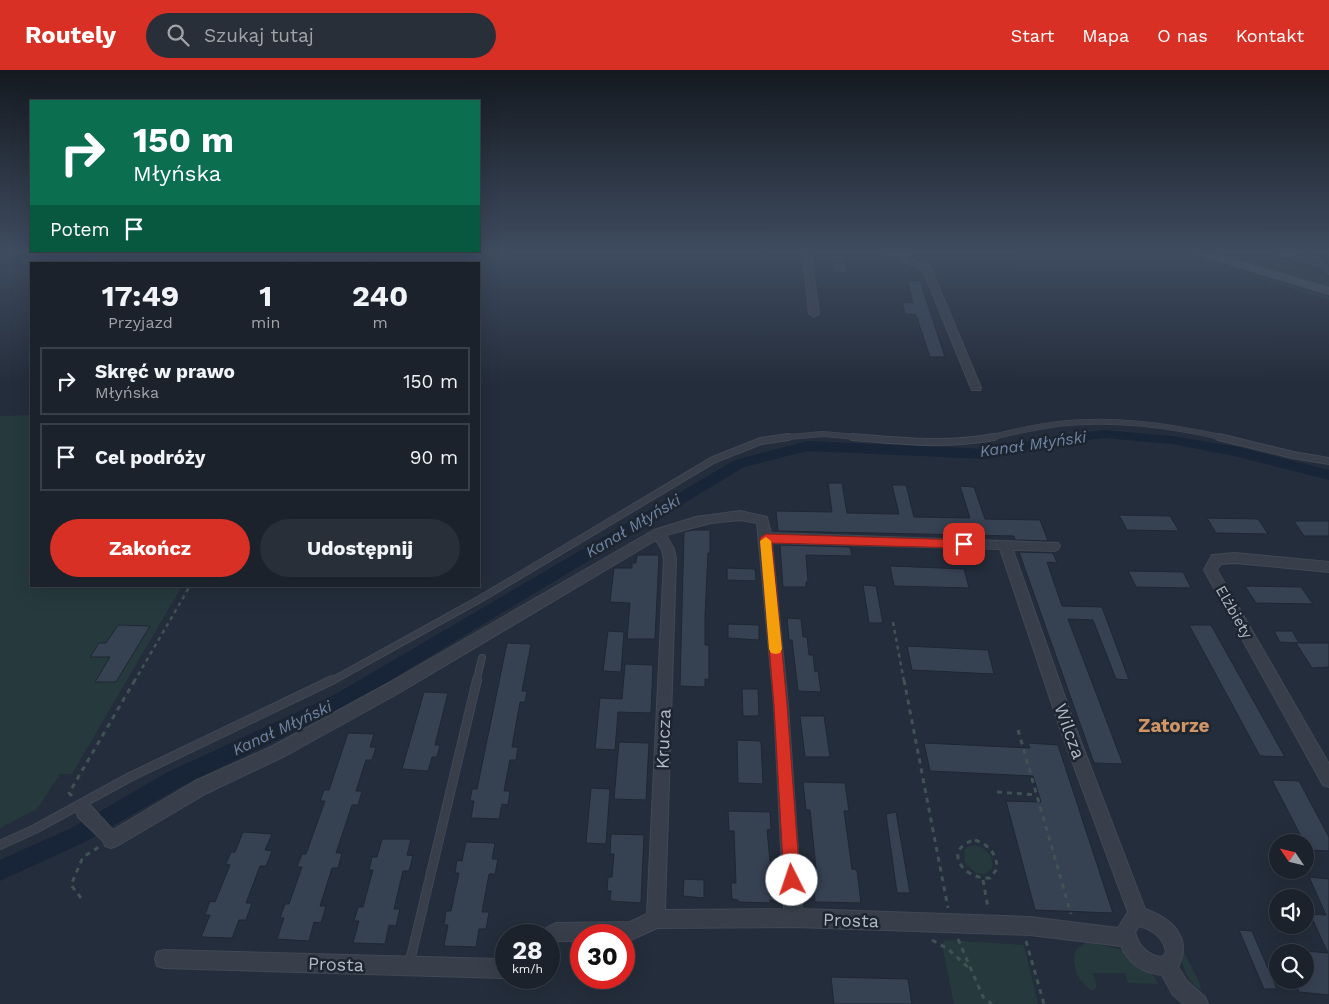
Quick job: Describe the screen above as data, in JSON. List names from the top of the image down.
{
  "streets": {
    "street": [
      "Elżbiety",
      "Wilcza",
      "Krucza",
      "Prosta"
    ]
  },
  "crossings": [
    ["Wilcza", "Prosta"],
    ["Krucza", "Prosta"]
  ],
  "districts": ["Zatorze"],
  "water": ["Kanał Młyński"],
  "north": "top left",
  "page": {
    "header": "Routely",
    "search": "Szukaj tutaj",
    "nav": [
      "Start",
      "Mapa",
      "O nas",
      "Kontakt"
    ],
    "turn": ["150 m", "Młyńska"],
    "then": "Potem",
    "eta": [
      "17:49",
      "Przyjazd",
      "1",
      "min",
      "240",
      "m"
    ],
    "list": [
      {
        "name": "Skręć w prawo",
        "note": "Młyńska",
        "value": "150 m"
      },
      {
        "name": "Cel podróży",
        "value": "90 m"
      }
    ],
    "buttons": ["Zakończ", "Udostępnij"],
    "speed": "28 km/h",
    "limit": "30"
  }
}
